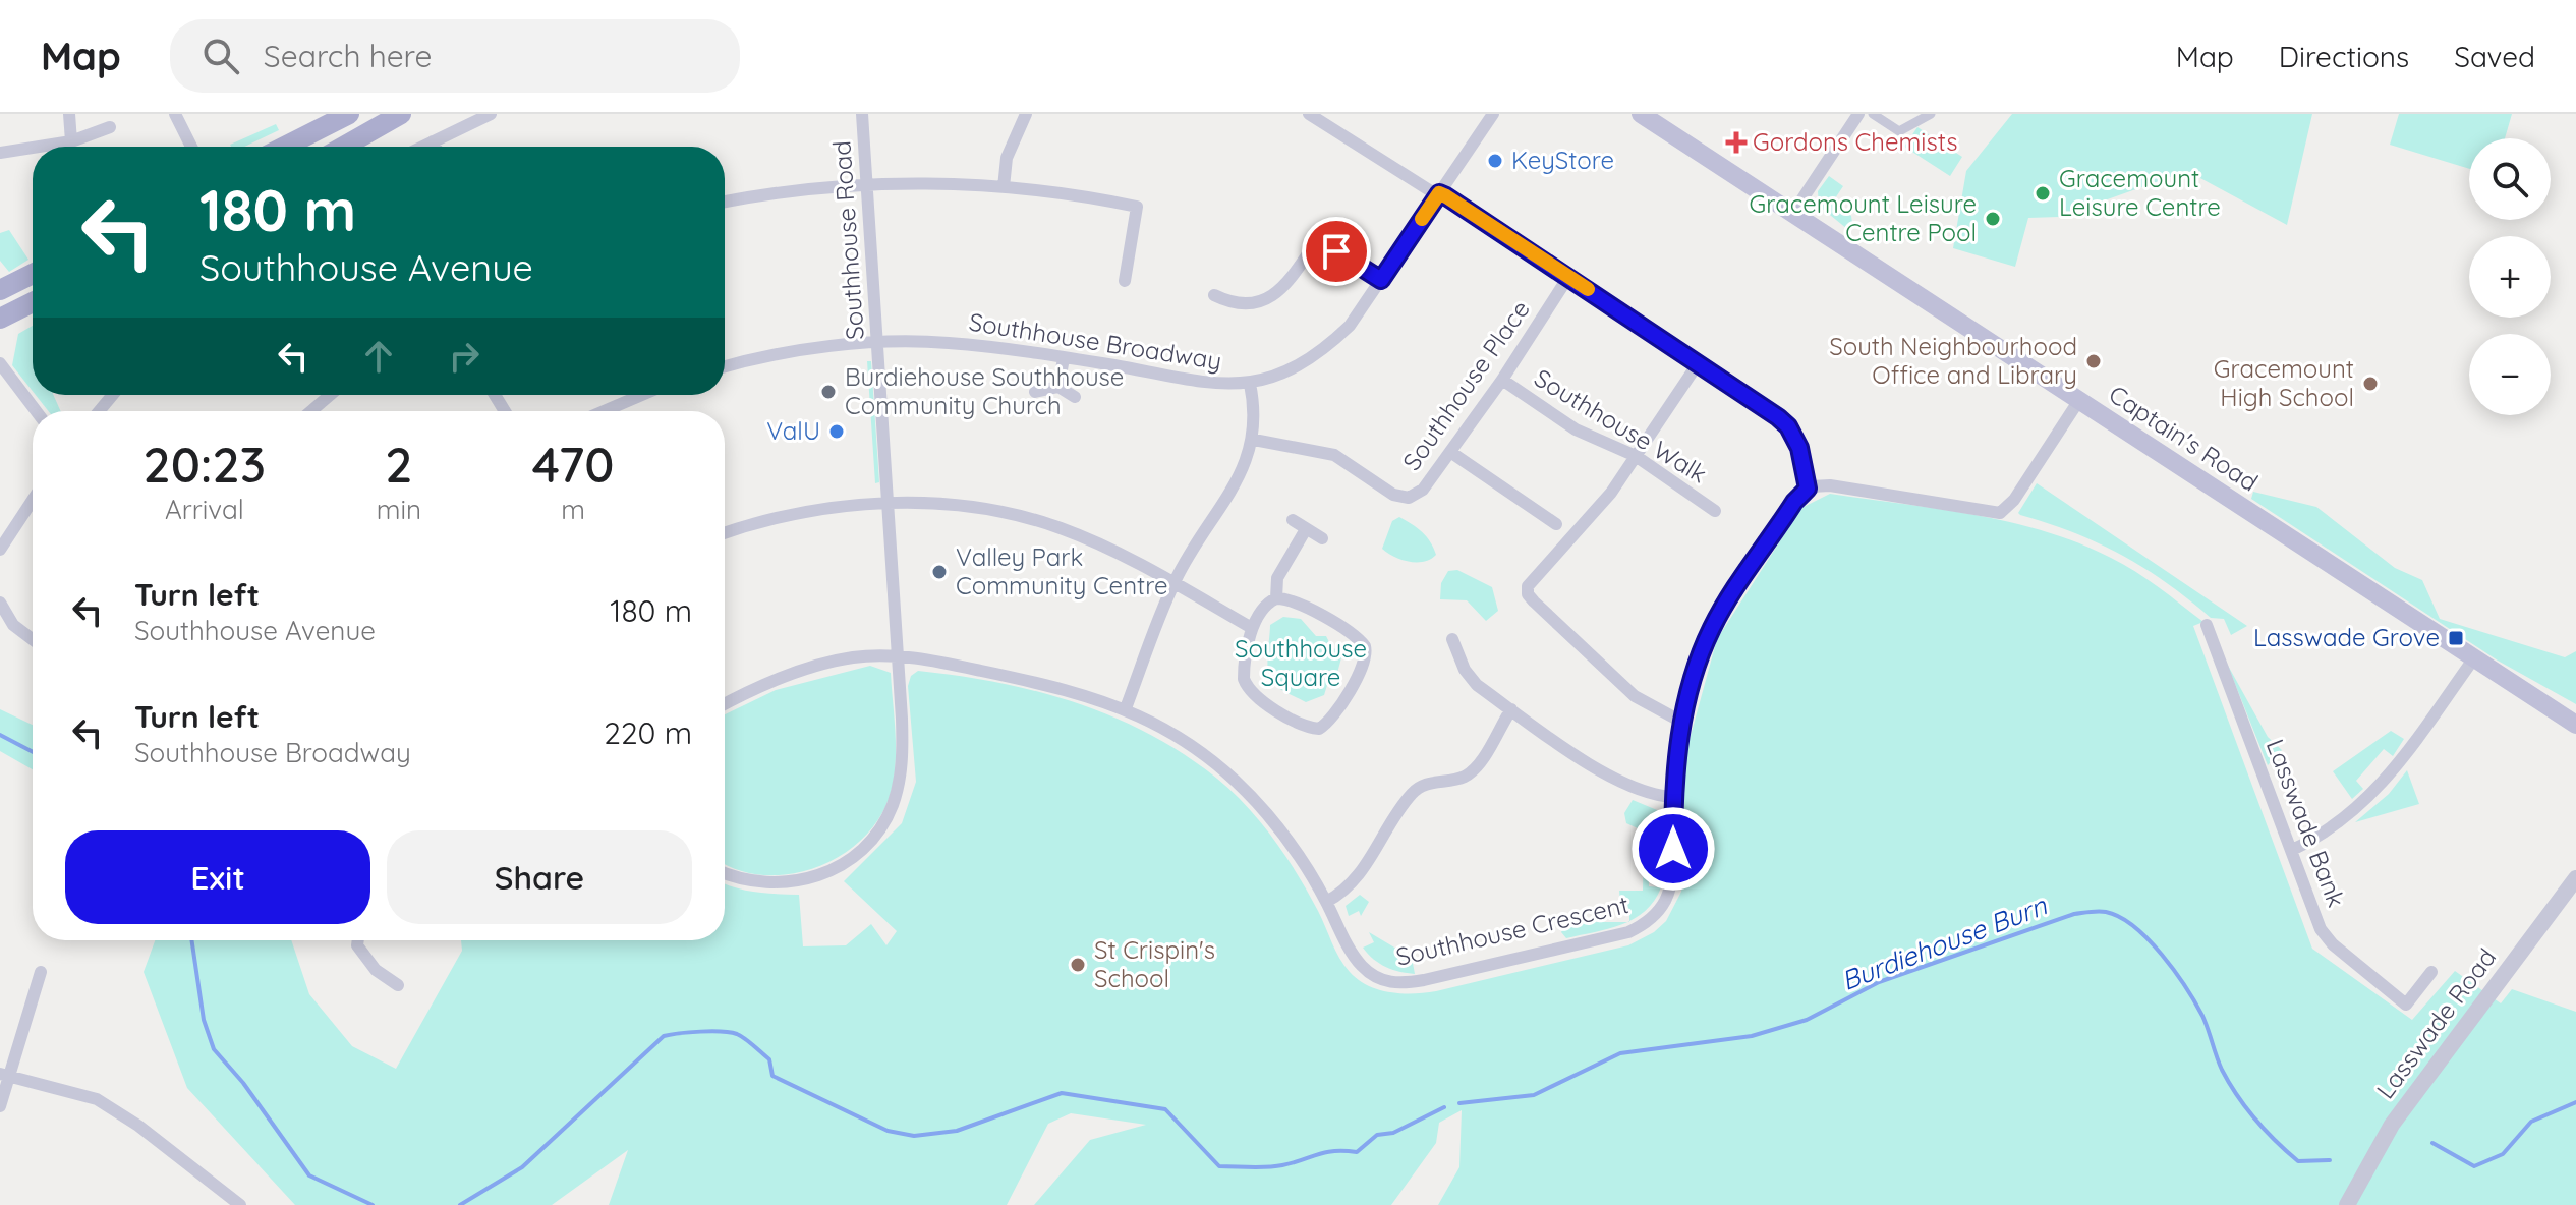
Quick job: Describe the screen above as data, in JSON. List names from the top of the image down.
{
  "streets": {
    "main road": ["Captain's Road"],
    "street": [
      "Southhouse Road",
      "Southhouse Broadway",
      "Southhouse Place",
      "Southhouse Walk",
      "Lasswade Bank",
      "Southhouse Crescent",
      "Lasswade Road"
    ]
  },
  "crossings": [
    ["Southhouse Road", "Southhouse Broadway"],
    ["Southhouse Road", "Southhouse Crescent"],
    ["Southhouse Place", "Southhouse Walk"]
  ],
  "water": ["Burdiehouse Burn"],
  "parks": ["Southhouse Square"],
  "places": {
    "health": ["Gordons Chemists"],
    "other": [
      "KeyStore",
      "Gracemount Leisure Centre",
      "Gracemount Leisure Centre Pool",
      "South Neighbourhood Office and Library",
      "Gracemount High School",
      "Burdiehouse Southhouse Community Church",
      "ValU",
      "Valley Park Community Centre",
      "St Crispin's School"
    ],
    "transit": ["Lasswade Grove"]
  },
  "page": {
    "header": "Map",
    "search": "Search here",
    "nav": ["Map", "Directions", "Saved"],
    "map_buttons": ["+", "−"],
    "turn": ["180 m", "Southhouse Avenue"],
    "eta": [
      "20:23",
      "Arrival",
      "2",
      "min",
      "470",
      "m"
    ],
    "list": [
      {
        "name": "Turn left",
        "note": "Southhouse Avenue",
        "value": "180 m"
      },
      {
        "name": "Turn left",
        "note": "Southhouse Broadway",
        "value": "220 m"
      }
    ],
    "buttons": ["Exit", "Share"]
  }
}
